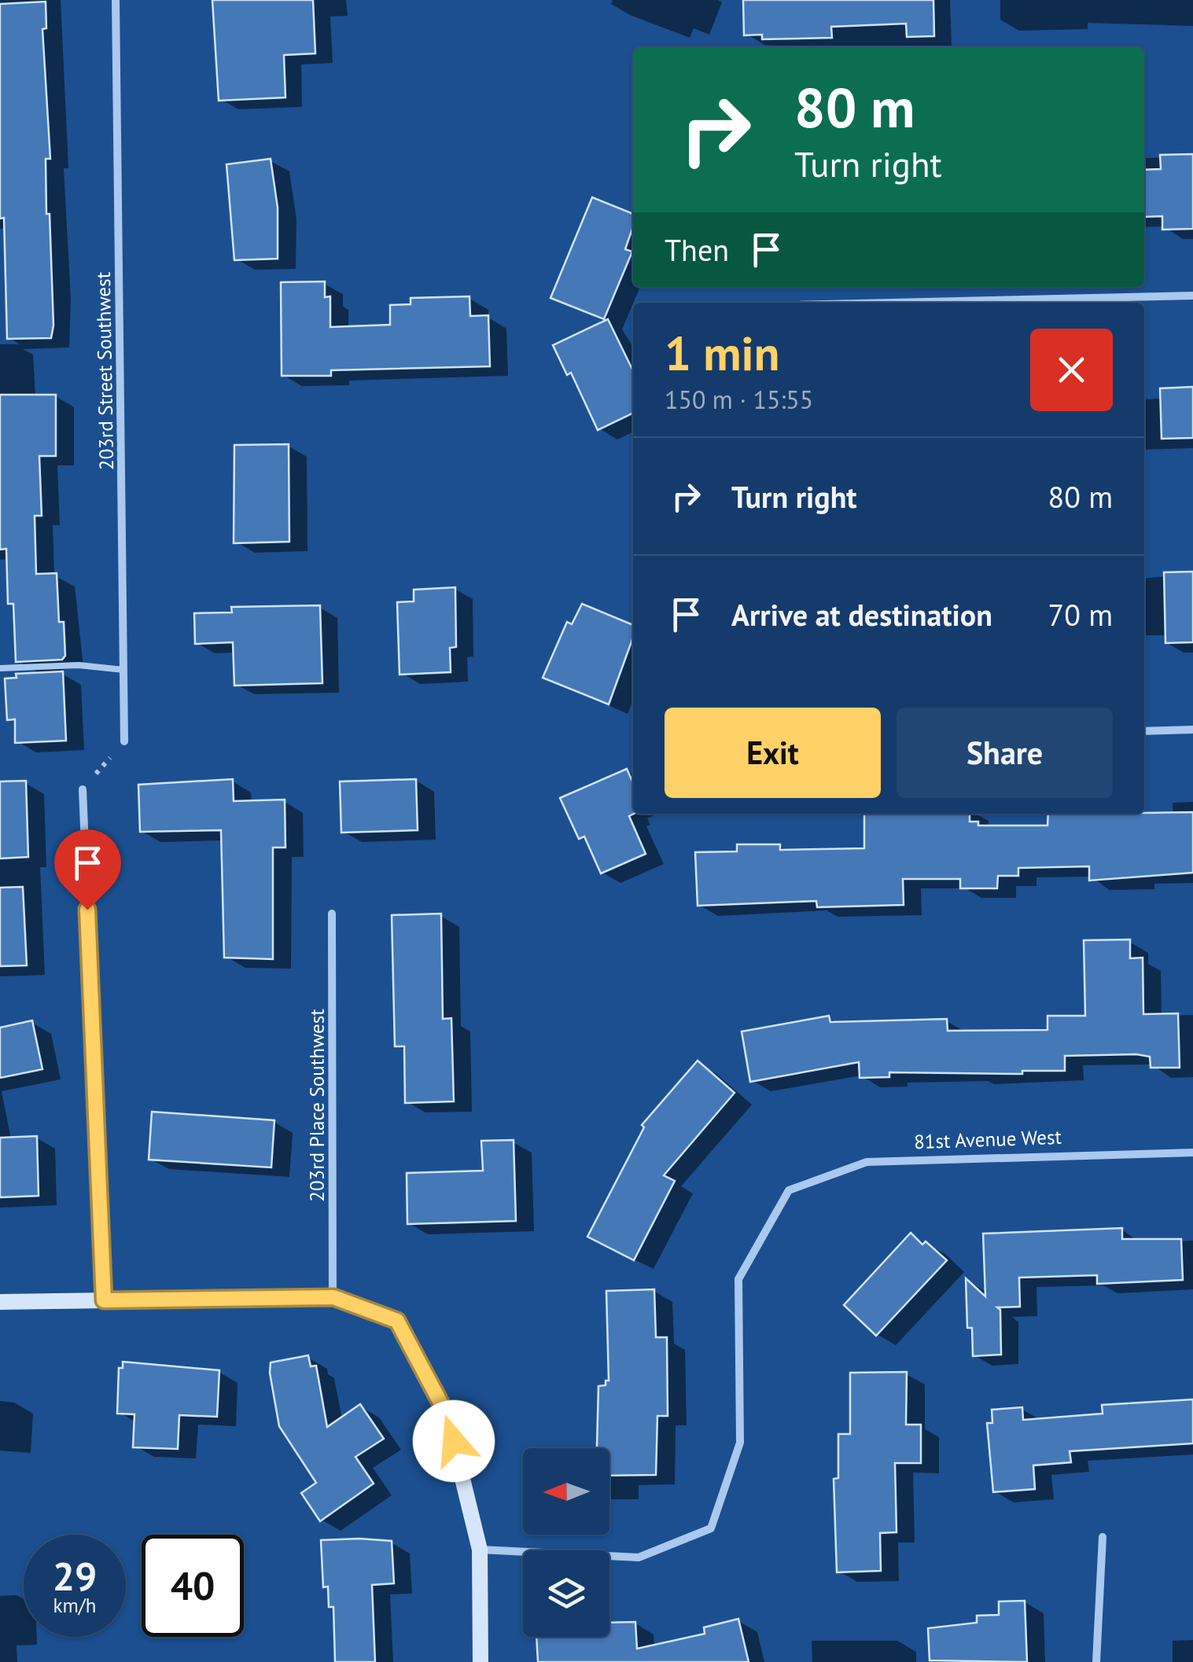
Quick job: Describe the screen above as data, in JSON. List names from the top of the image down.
{
  "streets": {
    "street": ["203rd Street Southwest", "203rd Place Southwest", "81st Avenue West"]
  },
  "north": "left",
  "page": {
    "turn": ["80 m", "Turn right"],
    "then": "Then",
    "heading": ["1 min", "150 m · 15:55"],
    "list": [
      {
        "name": "Turn right",
        "value": "80 m"
      },
      {
        "name": "Arrive at destination",
        "value": "70 m"
      }
    ],
    "buttons": ["Exit", "Share"],
    "speed": "29 km/h",
    "limit": "40"
  }
}
